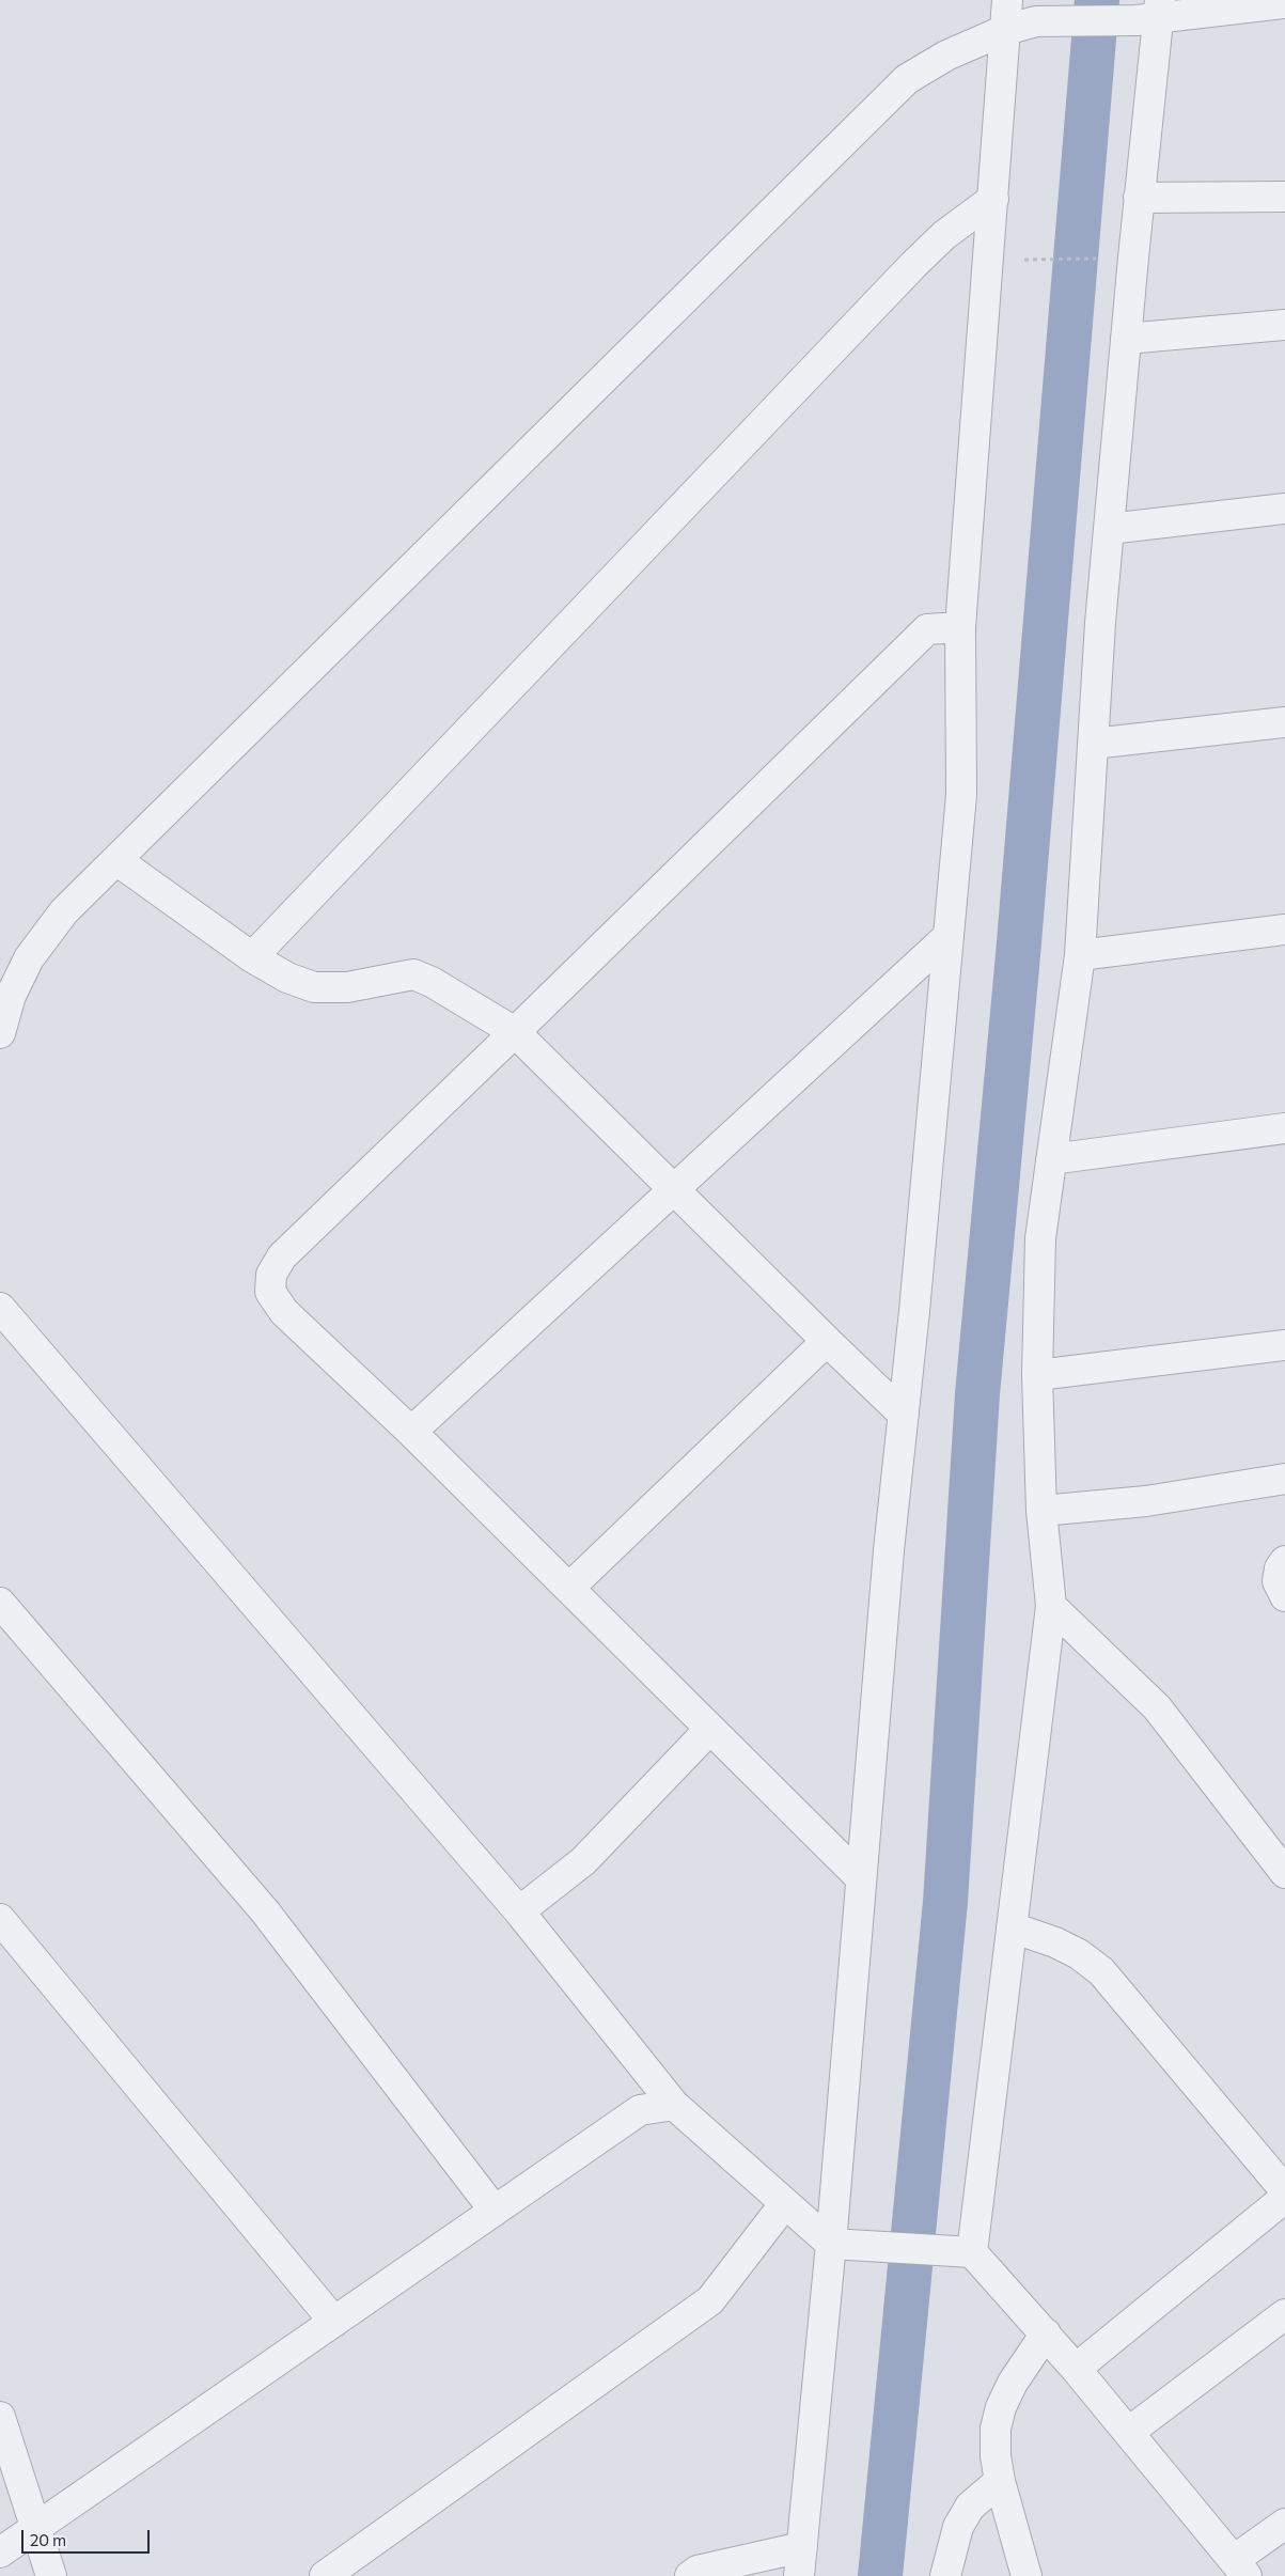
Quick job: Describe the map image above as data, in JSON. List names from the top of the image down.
{
  "scale_bar": "20 m"
}
